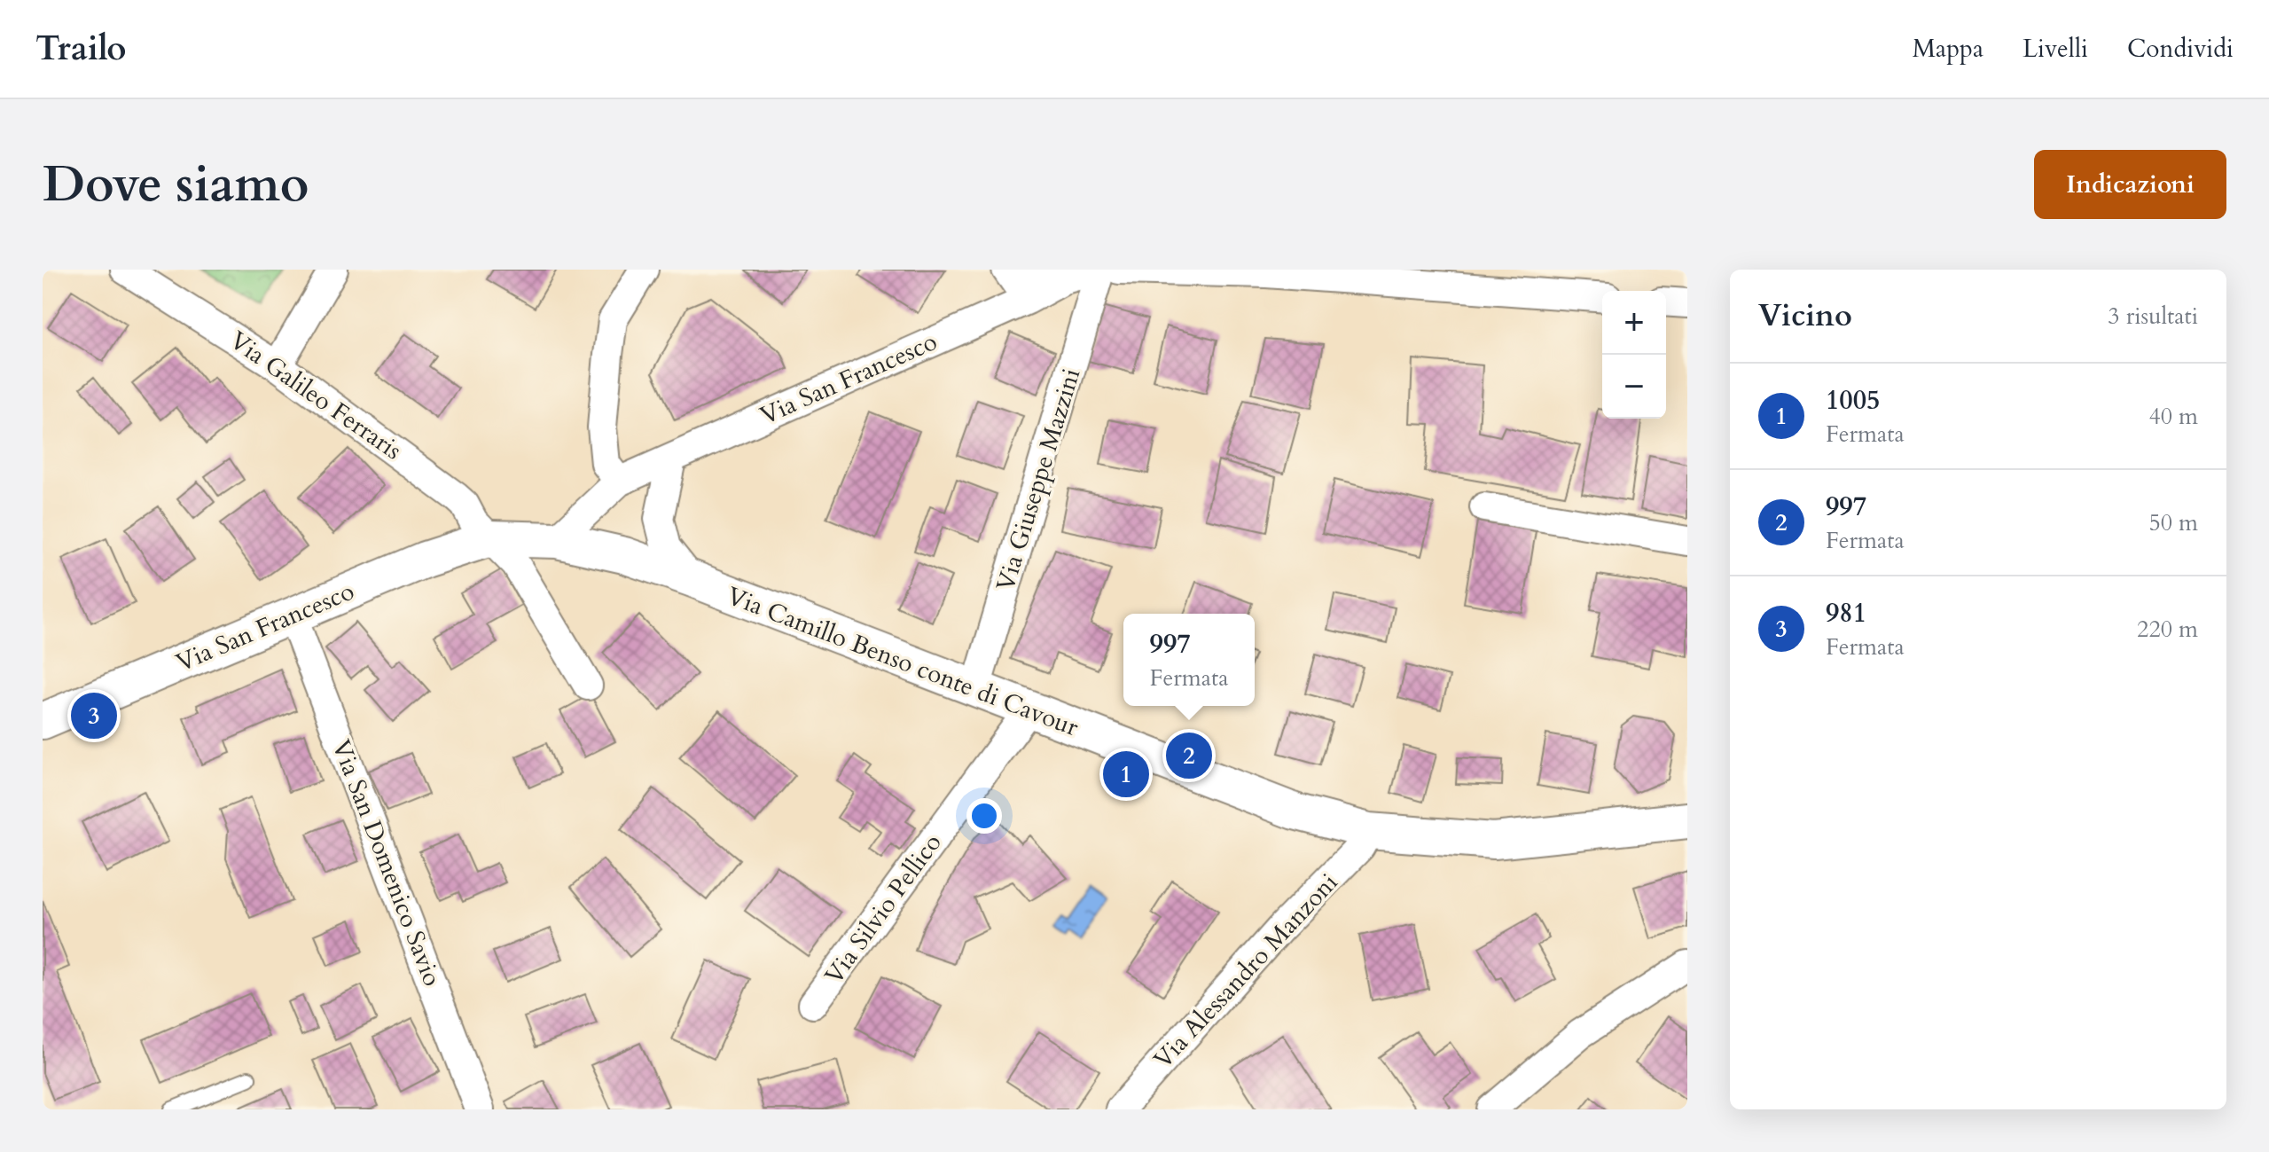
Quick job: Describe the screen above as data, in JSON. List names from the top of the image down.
{
  "streets": {
    "street": [
      "Via San Francesco",
      "Via Galileo Ferraris",
      "Via Giuseppe Mazzini",
      "Via Camillo Benso conte di Cavour",
      "Via San Domenico Savio",
      "Via Silvio Pellico",
      "Via Alessandro Manzoni"
    ]
  },
  "crossings": [
    ["Via San Francesco", "Via Galileo Ferraris"],
    ["Via San Francesco", "Via Giuseppe Mazzini"],
    ["Via San Francesco", "Via Camillo Benso conte di Cavour"],
    ["Via San Francesco", "Via San Domenico Savio"],
    ["Via Galileo Ferraris", "Via Camillo Benso conte di Cavour"],
    ["Via Giuseppe Mazzini", "Via Camillo Benso conte di Cavour"],
    ["Via Camillo Benso conte di Cavour", "Via Silvio Pellico"],
    ["Via Camillo Benso conte di Cavour", "Via Alessandro Manzoni"]
  ],
  "page": {
    "header": "Trailo",
    "nav": ["Mappa", "Livelli", "Condividi"],
    "buttons": "Indicazioni",
    "title": "Dove siamo",
    "heading": ["Vicino", "3 risultati"],
    "map_buttons": ["+", "−"],
    "list": [
      {
        "mark": "1",
        "name": "1005",
        "note": "Fermata",
        "value": "40 m"
      },
      {
        "mark": "2",
        "name": "997",
        "note": "Fermata",
        "value": "50 m"
      },
      {
        "mark": "3",
        "name": "981",
        "note": "Fermata",
        "value": "220 m"
      }
    ],
    "popup": ["997", "Fermata"],
    "pins": ["3", "2", "1"]
  }
}
